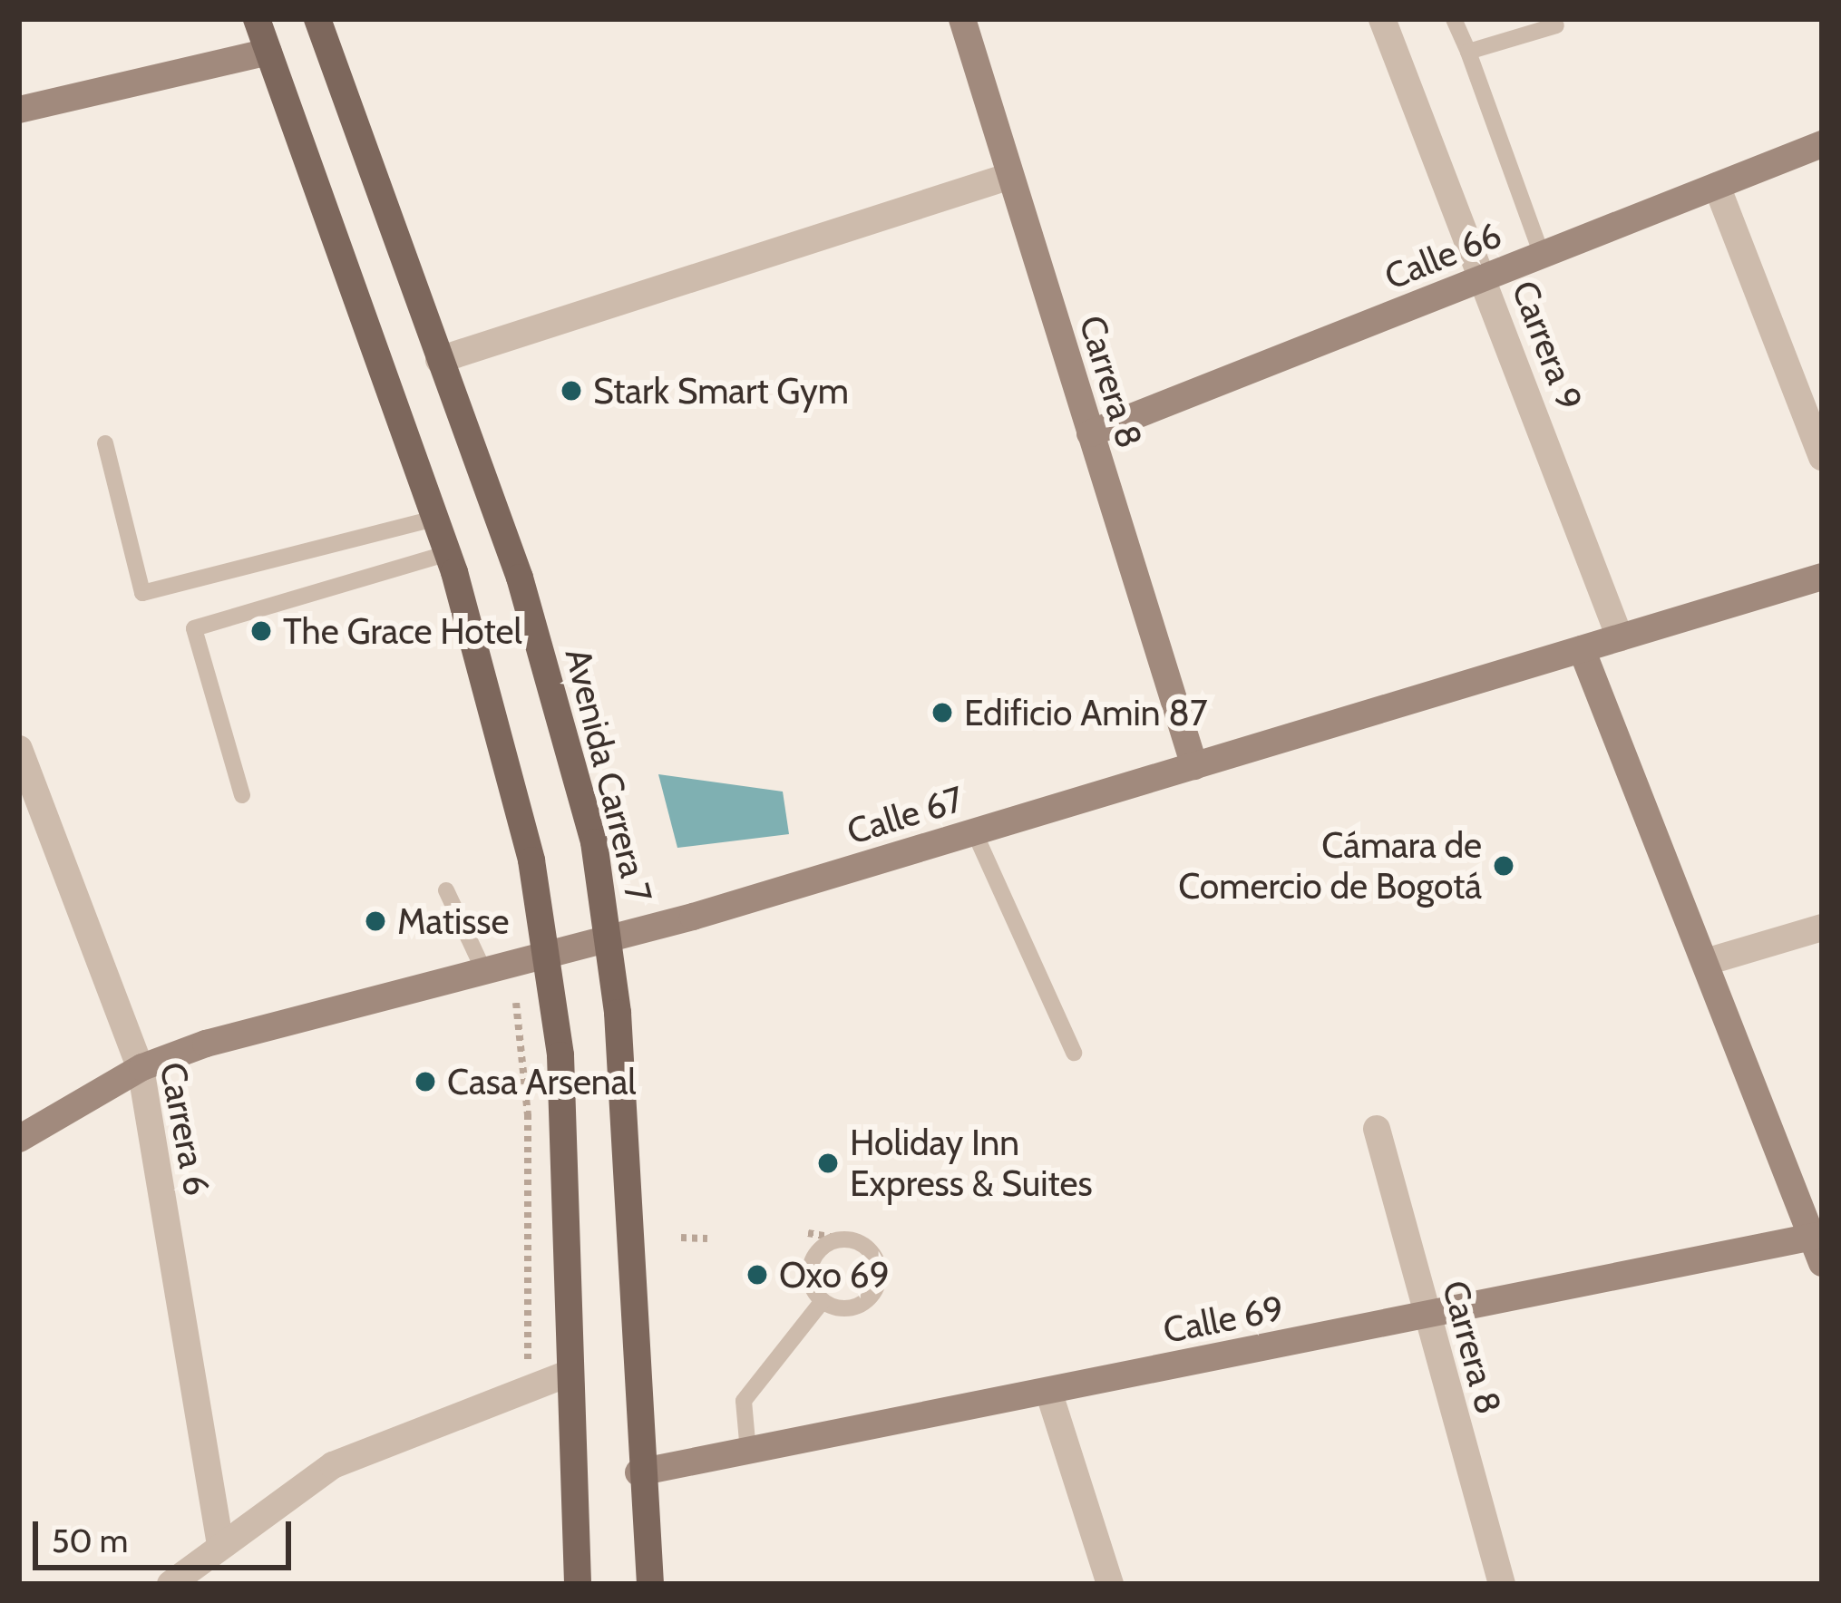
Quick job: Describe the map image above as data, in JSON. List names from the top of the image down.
{
  "streets": {
    "main road": ["Avenida Carrera 7"],
    "street": [
      "Calle 66",
      "Carrera 9",
      "Carrera 8",
      "Calle 67",
      "Carrera 6",
      "Calle 69"
    ]
  },
  "crossings": [
    ["Calle 66", "Carrera 9"],
    ["Calle 66", "Carrera 8"],
    ["Carrera 9", "Calle 67"],
    ["Carrera 8", "Calle 67"],
    ["Carrera 8", "Calle 69"],
    ["Avenida Carrera 7", "Calle 67"],
    ["Avenida Carrera 7", "Calle 69"],
    ["Calle 67", "Carrera 6"]
  ],
  "places": [
    "Stark Smart Gym",
    "The Grace Hotel",
    "Edificio Amin 87",
    "Cámara de Comercio de Bogotá",
    "Matisse",
    "Casa Arsenal",
    "Holiday Inn Express & Suites",
    "Oxo 69"
  ],
  "scale_bar": "50 m"
}
